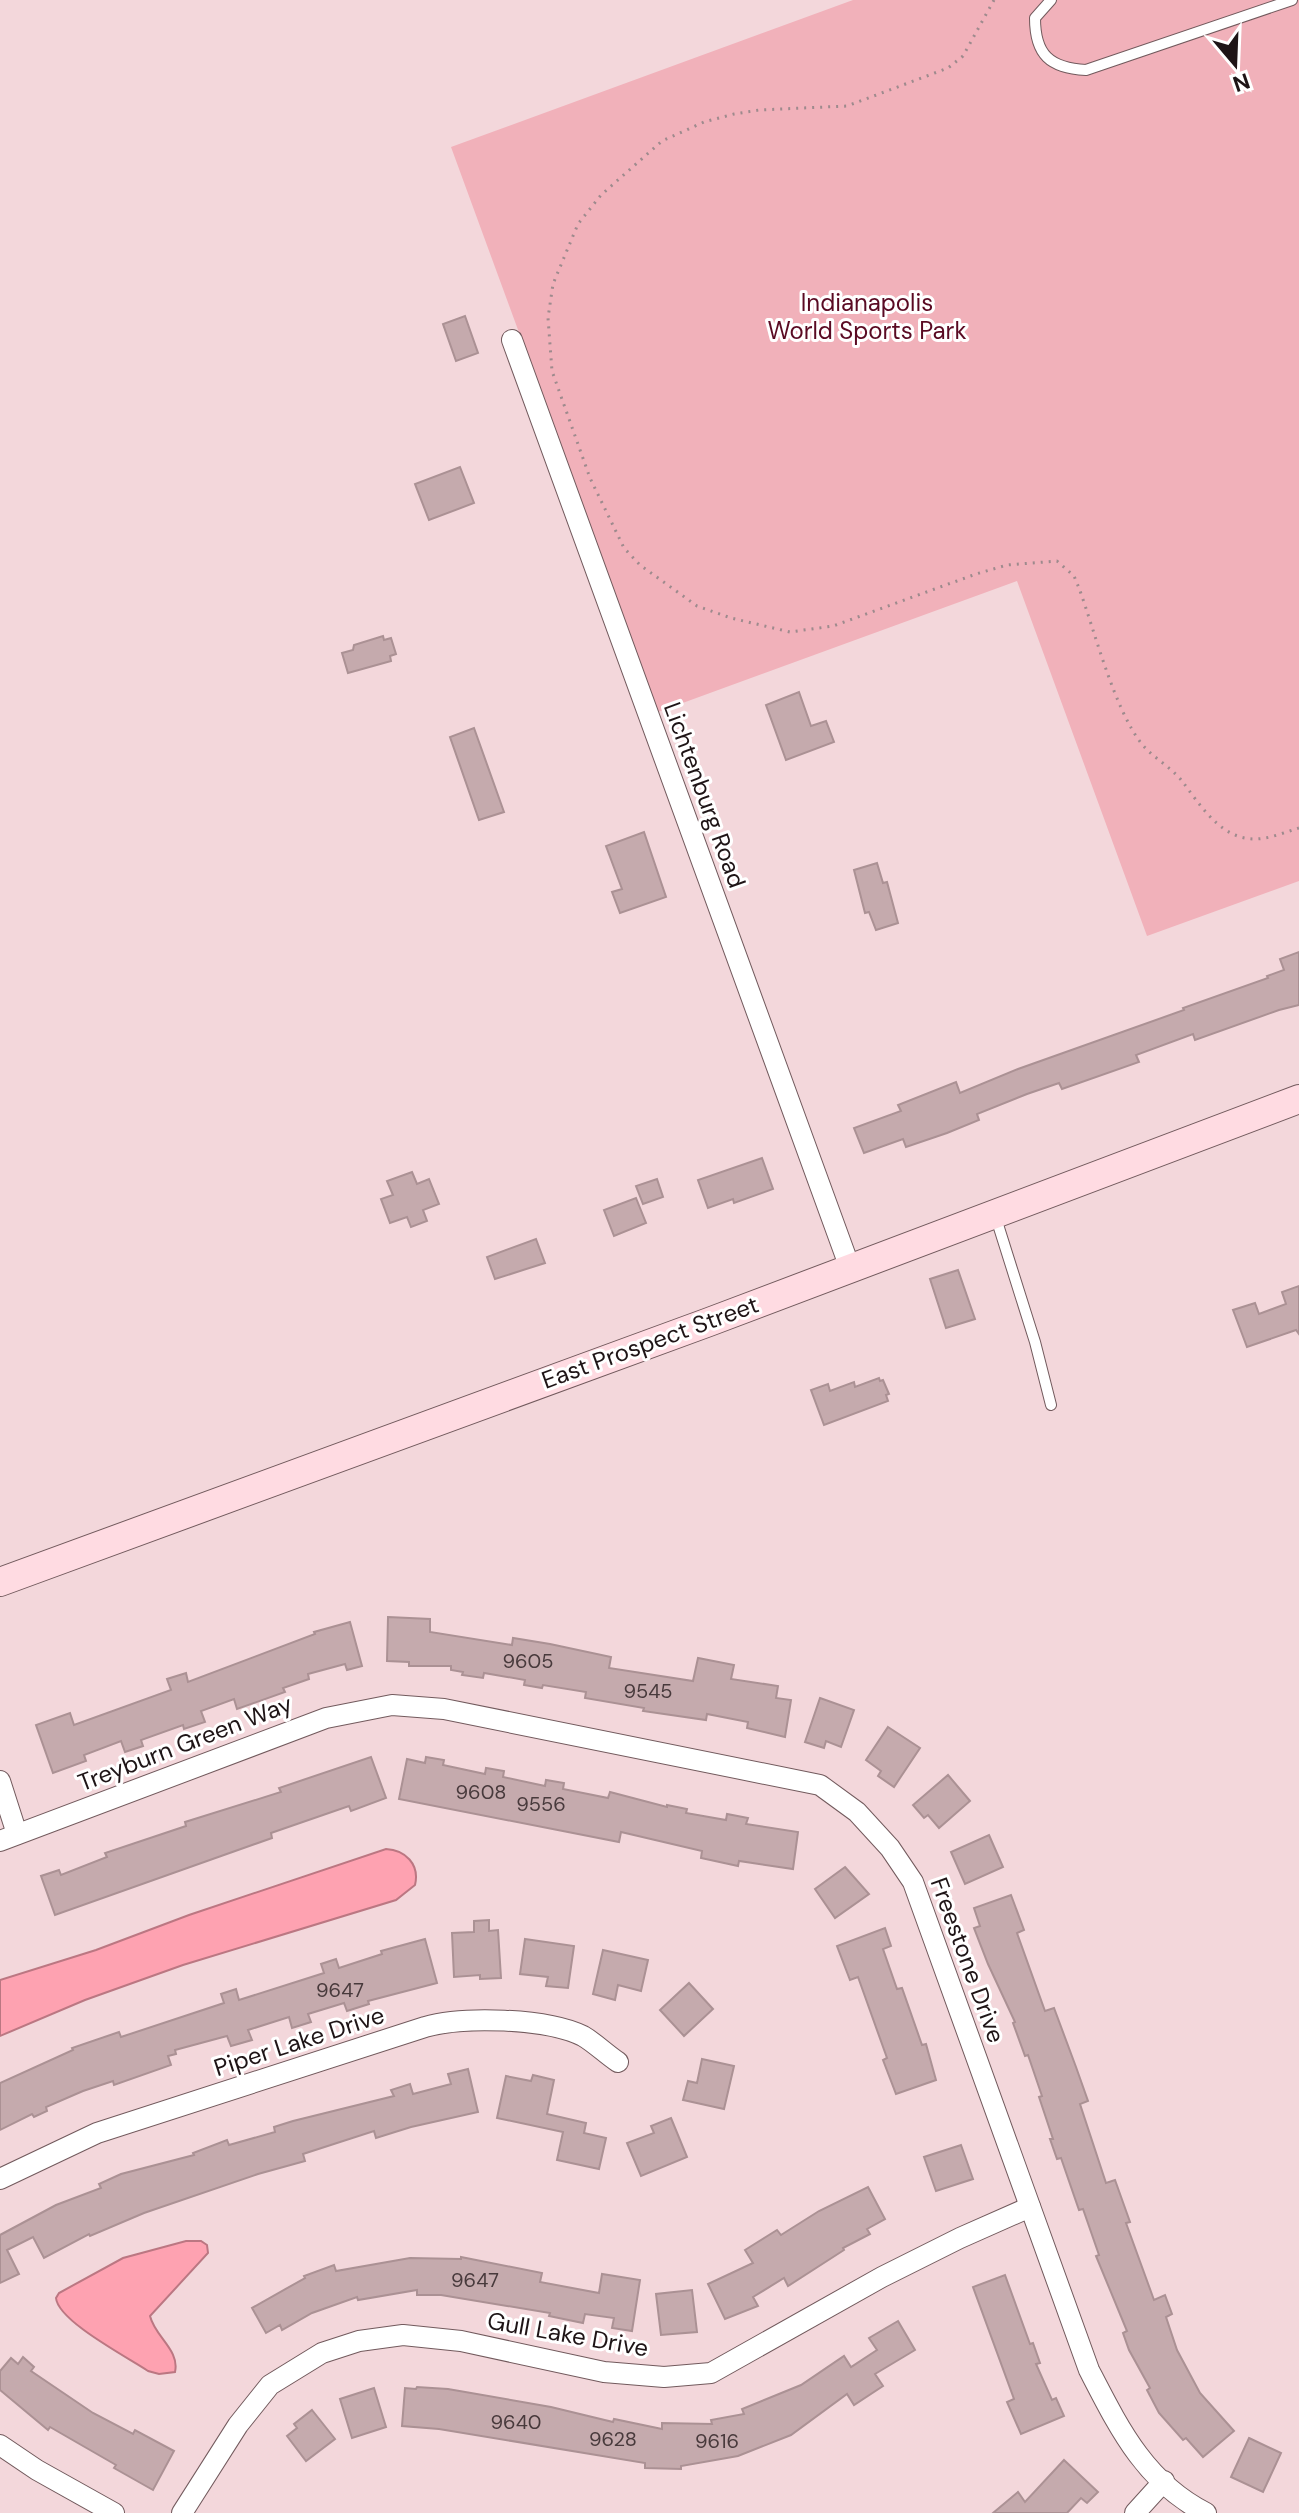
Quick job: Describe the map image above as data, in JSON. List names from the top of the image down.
{
  "streets": {
    "street": [
      "Lichtenburg Road",
      "East Prospect Street",
      "Treyburn Green Way",
      "Freestone Drive",
      "Piper Lake Drive",
      "Gull Lake Drive"
    ]
  },
  "crossings": [
    ["Lichtenburg Road", "East Prospect Street"],
    ["Treyburn Green Way", "Freestone Drive"],
    ["Freestone Drive", "Gull Lake Drive"]
  ],
  "parks": ["Indianapolis World Sports Park"],
  "house_numbers": [
    "9605",
    "9545",
    "9608",
    "9556",
    "9647",
    "9647",
    "9640",
    "9628",
    "9616"
  ],
  "north": "bottom"
}
